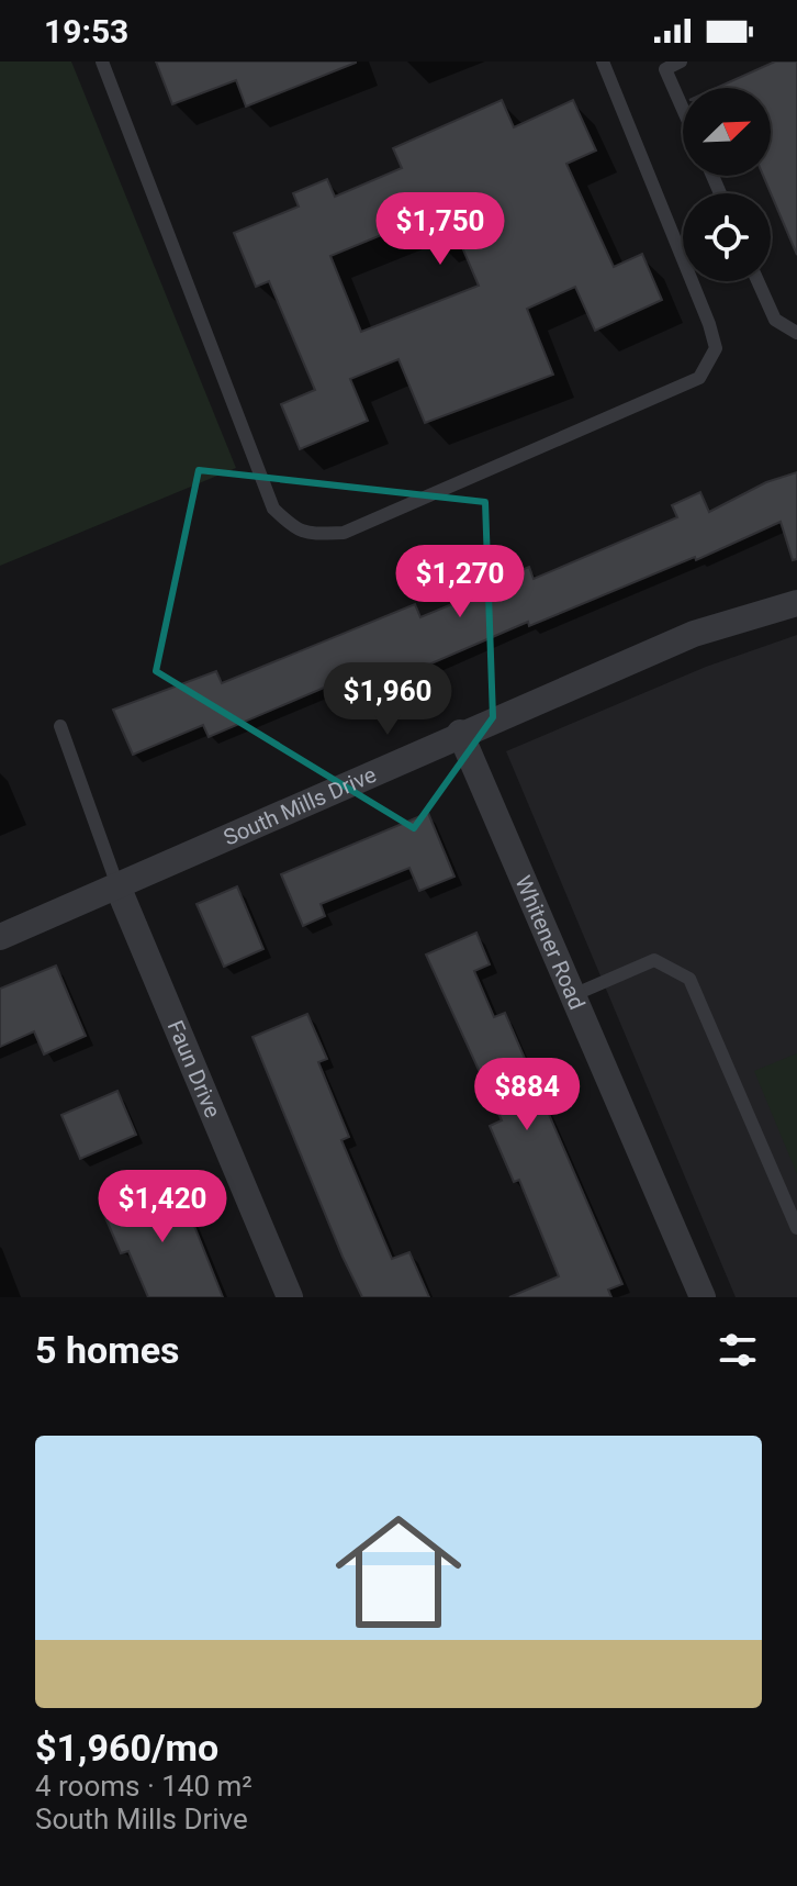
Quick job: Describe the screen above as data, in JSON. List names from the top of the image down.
{
  "streets": {
    "street": ["South Mills Drive", "Whitener Road", "Faun Drive"]
  },
  "crossings": [
    ["South Mills Drive", "Whitener Road"],
    ["South Mills Drive", "Faun Drive"]
  ],
  "north": "top right",
  "page": {
    "status": "19:53",
    "price": [
      "$1,750",
      "$1,270",
      "$1,960",
      "$884",
      "$1,420"
    ],
    "heading": "5 homes",
    "list": [
      {
        "name": "$1,960/mo",
        "note": "4 rooms · 140 m² · South Mills Drive"
      }
    ]
  }
}
